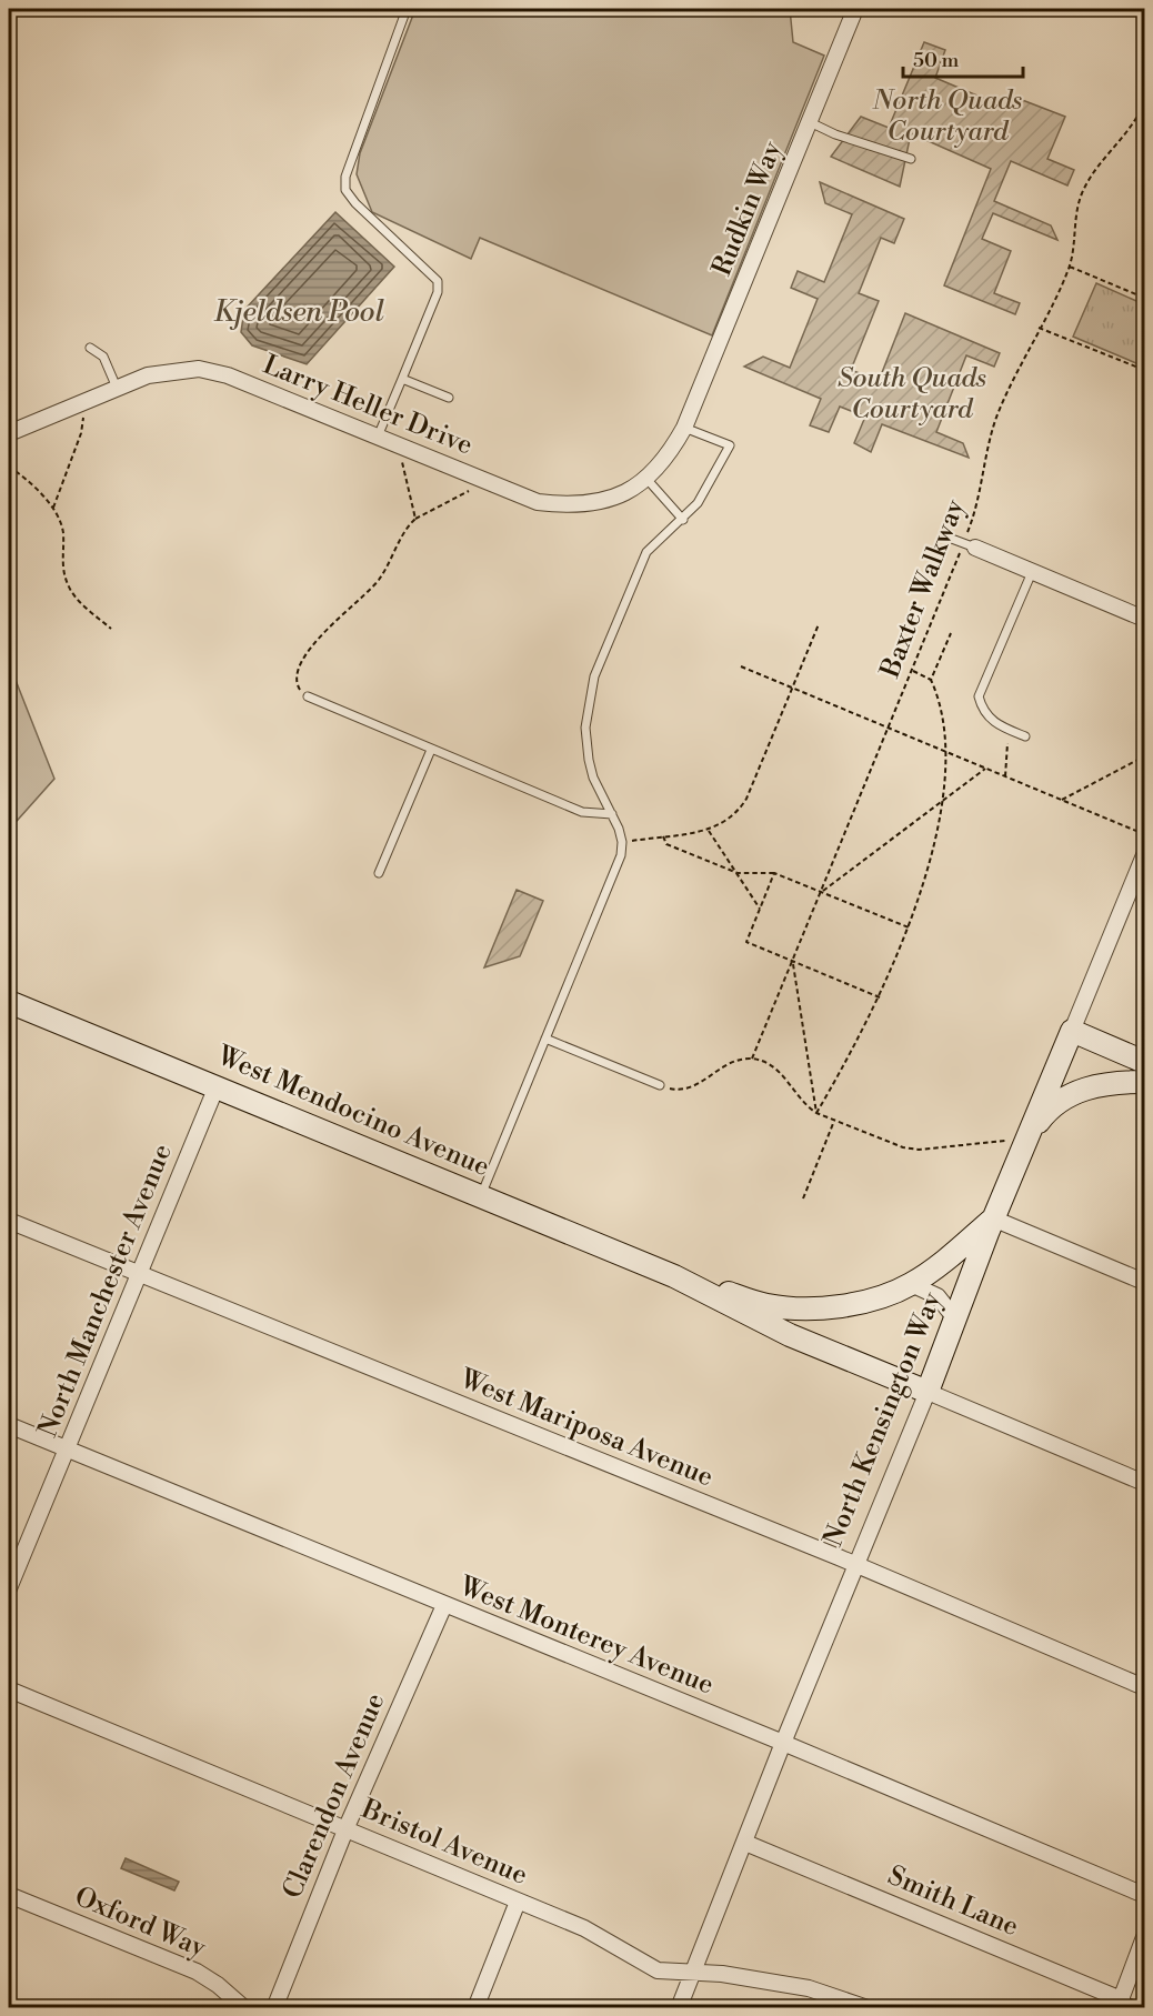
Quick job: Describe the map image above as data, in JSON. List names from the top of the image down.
{
  "streets": {
    "street": [
      "Rudkin Way",
      "Larry Heller Drive",
      "West Mendocino Avenue",
      "North Manchester Avenue",
      "North Kensington Way",
      "West Mariposa Avenue",
      "West Monterey Avenue",
      "Clarendon Avenue",
      "Bristol Avenue",
      "Smith Lane",
      "Oxford Way"
    ],
    "path": ["Baxter Walkway"]
  },
  "crossings": [
    ["Rudkin Way", "Larry Heller Drive"],
    ["West Mendocino Avenue", "North Manchester Avenue"],
    ["West Mendocino Avenue", "North Kensington Way"],
    ["North Manchester Avenue", "West Mariposa Avenue"],
    ["North Manchester Avenue", "West Monterey Avenue"],
    ["North Kensington Way", "West Mariposa Avenue"],
    ["North Kensington Way", "West Monterey Avenue"],
    ["North Kensington Way", "Bristol Avenue"],
    ["North Kensington Way", "Smith Lane"],
    ["West Monterey Avenue", "Clarendon Avenue"],
    ["Clarendon Avenue", "Bristol Avenue"]
  ],
  "water": ["Kjeldsen Pool"],
  "parks": ["North Quads Courtyard", "South Quads Courtyard"],
  "scale_bar": "50 m"
}
